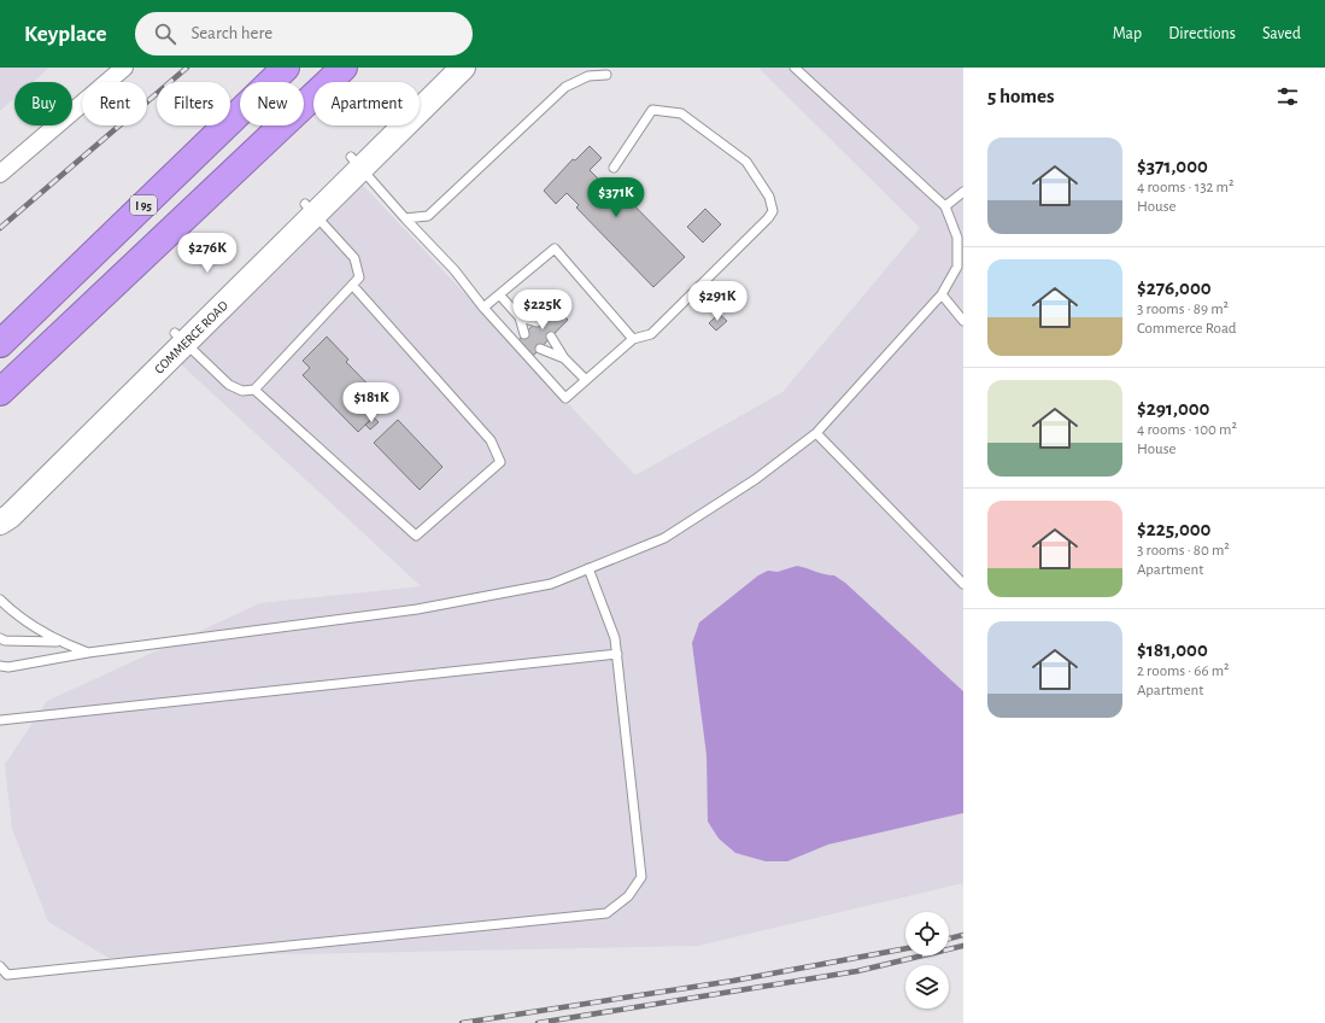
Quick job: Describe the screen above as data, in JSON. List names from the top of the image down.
{
  "streets": {
    "highway": ["I 95"],
    "main road": ["COMMERCE ROAD"]
  },
  "page": {
    "header": "Keyplace",
    "search": "Search here",
    "nav": ["Map", "Directions", "Saved"],
    "heading": "5 homes",
    "chip": [
      "Buy",
      "Rent",
      "Filters",
      "New",
      "Apartment"
    ],
    "list": [
      {
        "name": "$371,000",
        "note": "4 rooms · 132 m² · House"
      },
      {
        "name": "$276,000",
        "note": "3 rooms · 89 m² · Commerce Road"
      },
      {
        "name": "$291,000",
        "note": "4 rooms · 100 m² · House"
      },
      {
        "name": "$225,000",
        "note": "3 rooms · 80 m² · Apartment"
      },
      {
        "name": "$181,000",
        "note": "2 rooms · 66 m² · Apartment"
      }
    ],
    "price": [
      "$371K",
      "$276K",
      "$291K",
      "$225K",
      "$181K"
    ]
  }
}
